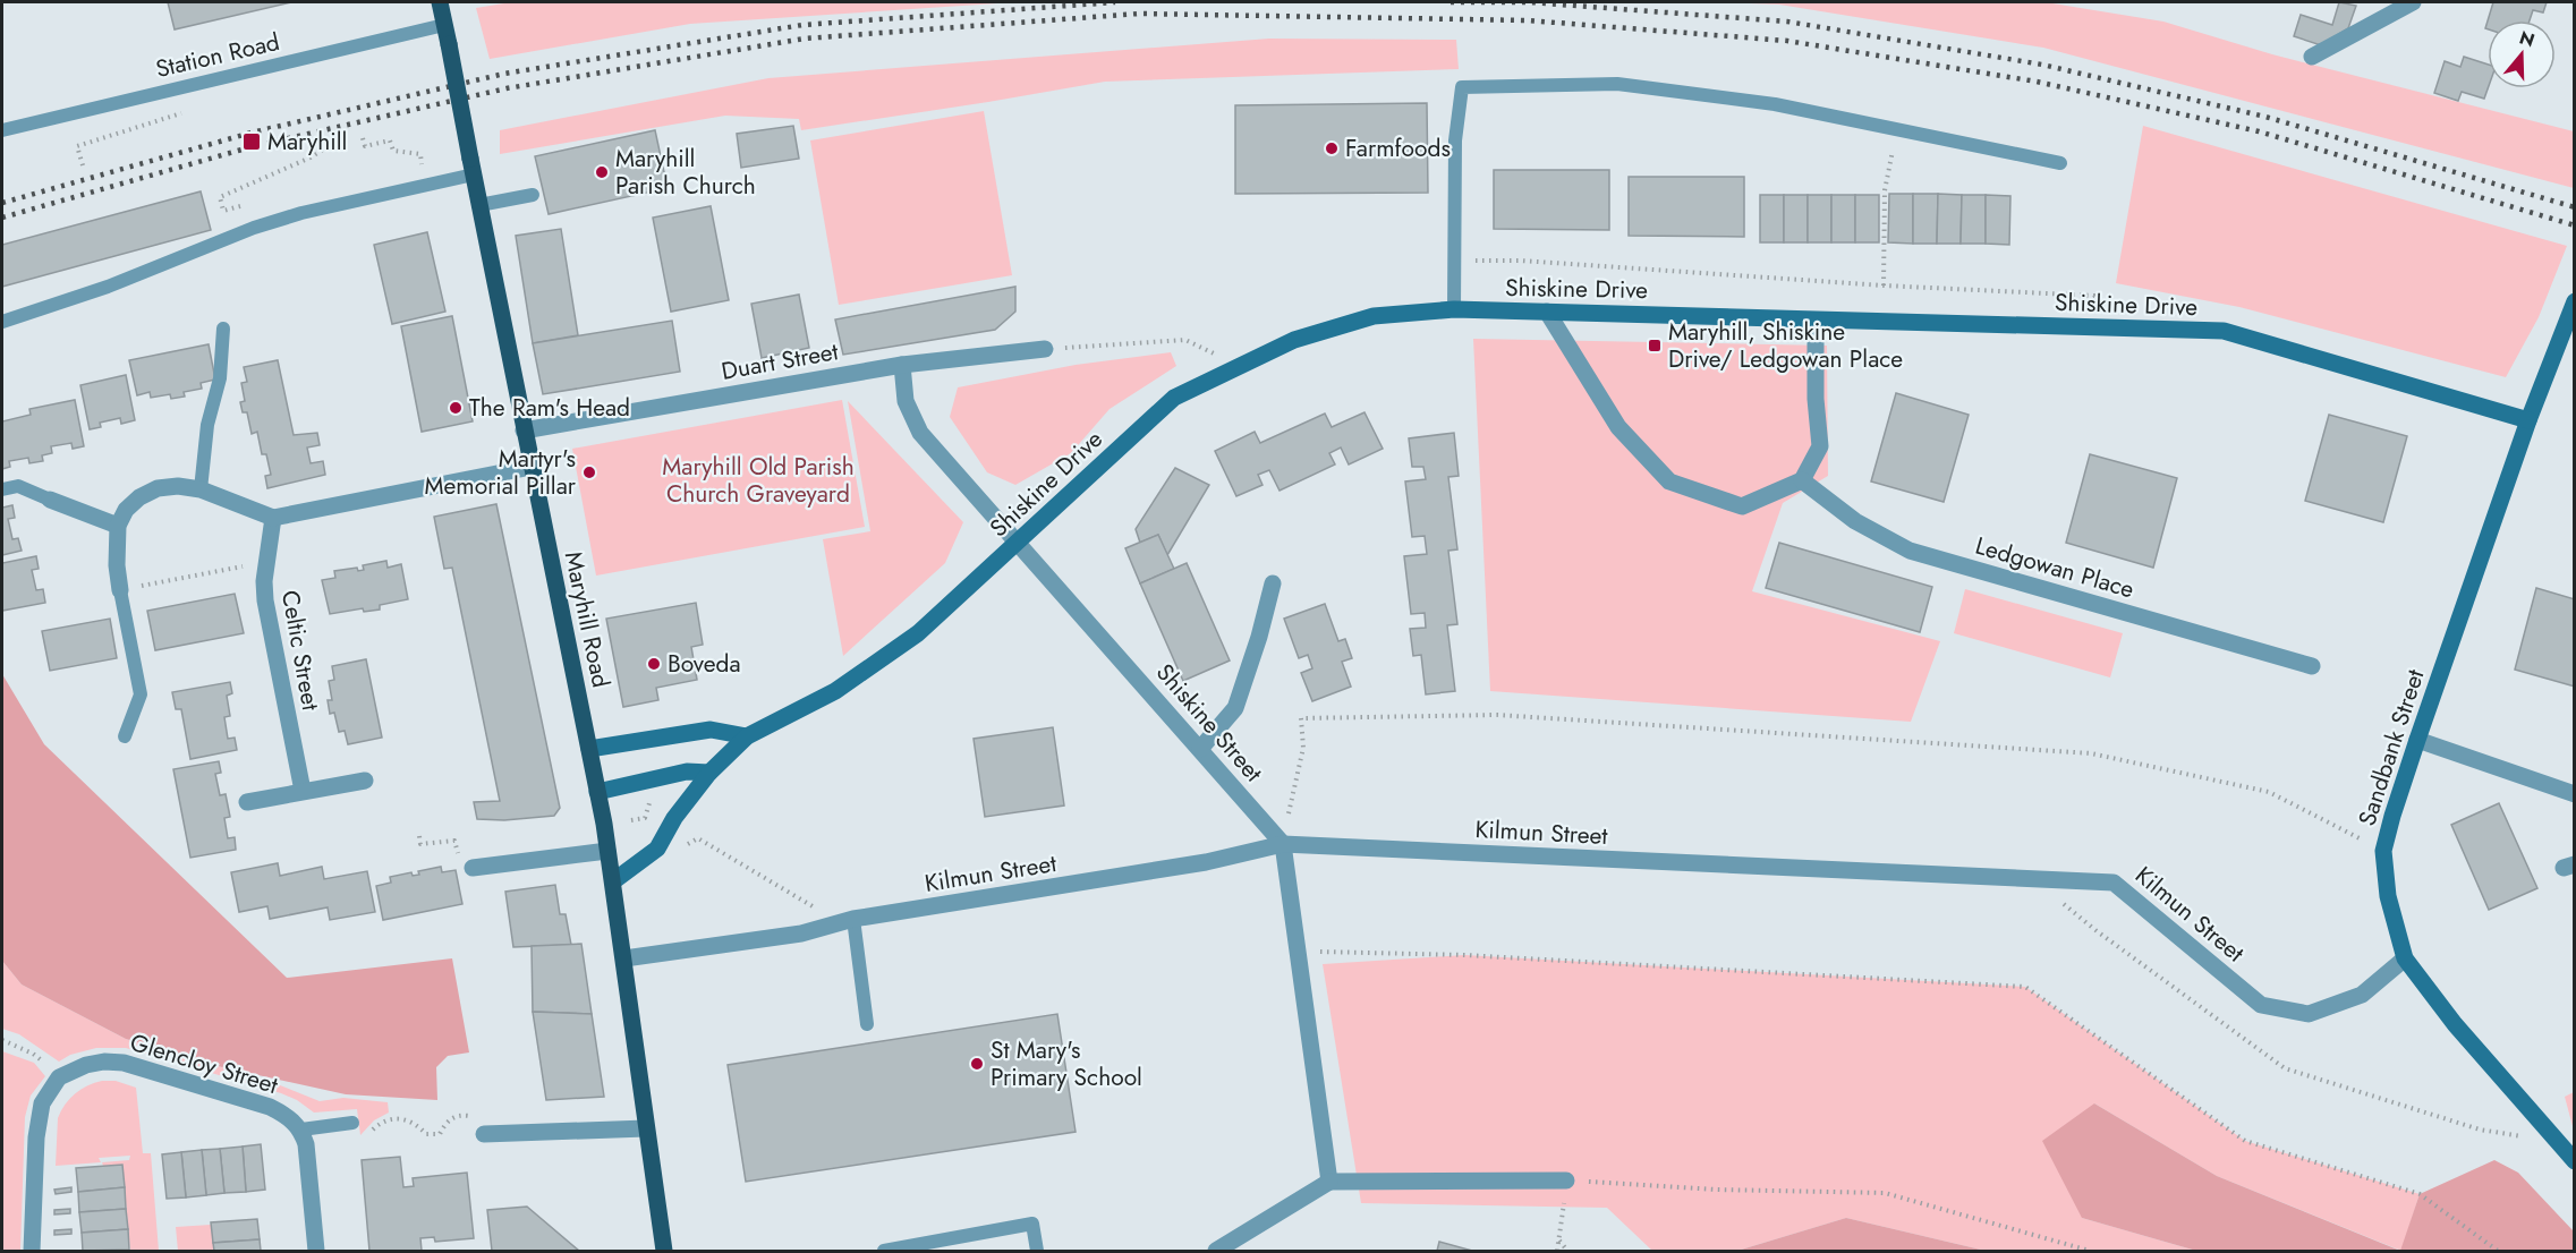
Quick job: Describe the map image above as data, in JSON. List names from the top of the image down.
{
  "streets": {
    "main road": ["Maryhill Road"],
    "street": [
      "Shiskine Drive",
      "Duart Street",
      "Ledgowan Place",
      "Celtic Street",
      "Shiskine Street",
      "Sandbank Street",
      "Kilmun Street",
      "Glencloy Street"
    ],
    "lane": ["Station Road"]
  },
  "crossings": [
    ["Station Road", "Maryhill Road"],
    ["Shiskine Drive", "Maryhill Road"],
    ["Shiskine Drive", "Shiskine Street"],
    ["Shiskine Drive", "Sandbank Street"],
    ["Duart Street", "Maryhill Road"],
    ["Duart Street", "Shiskine Street"],
    ["Maryhill Road", "Kilmun Street"],
    ["Shiskine Street", "Kilmun Street"],
    ["Sandbank Street", "Kilmun Street"]
  ],
  "parks": ["Maryhill Old Parish Church Graveyard"],
  "places": {
    "transit": ["Maryhill", "Maryhill, Shiskine Drive/ Ledgowan Place"],
    "other": [
      "Farmfoods",
      "Maryhill Parish Church",
      "The Ram's Head",
      "Martyr's Memorial Pillar",
      "Boveda",
      "St Mary's Primary School"
    ]
  },
  "north": "top"
}
